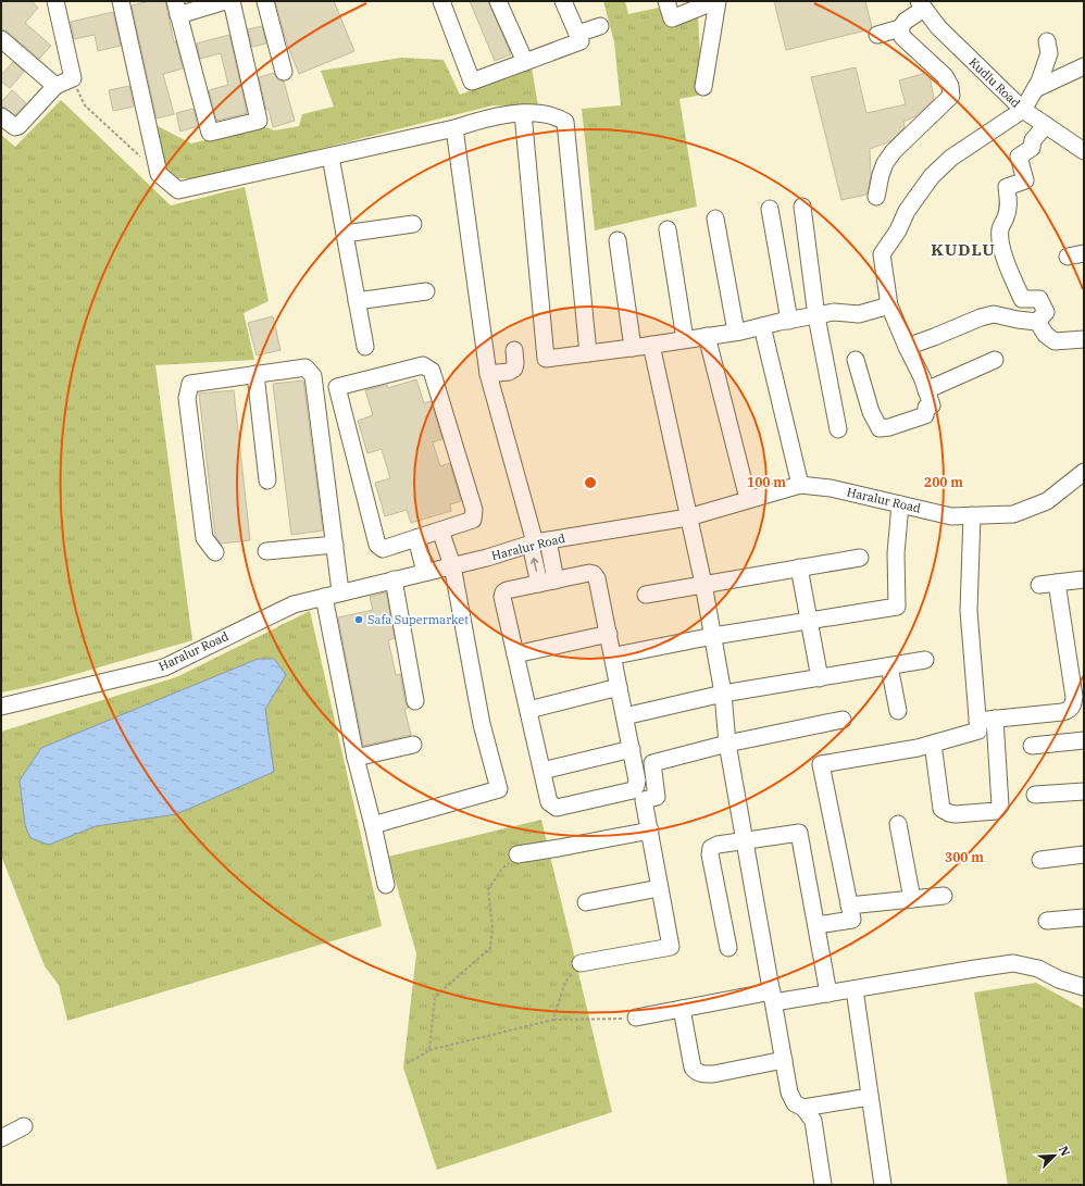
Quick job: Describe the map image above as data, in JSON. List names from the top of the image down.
{
  "streets": {
    "street": ["Kudlu Road", "Haralur Road"]
  },
  "districts": ["KUDLU"],
  "places": ["Safa Supermarket"],
  "north": "top right",
  "rings": ["100 m", "200 m", "300 m"]
}
